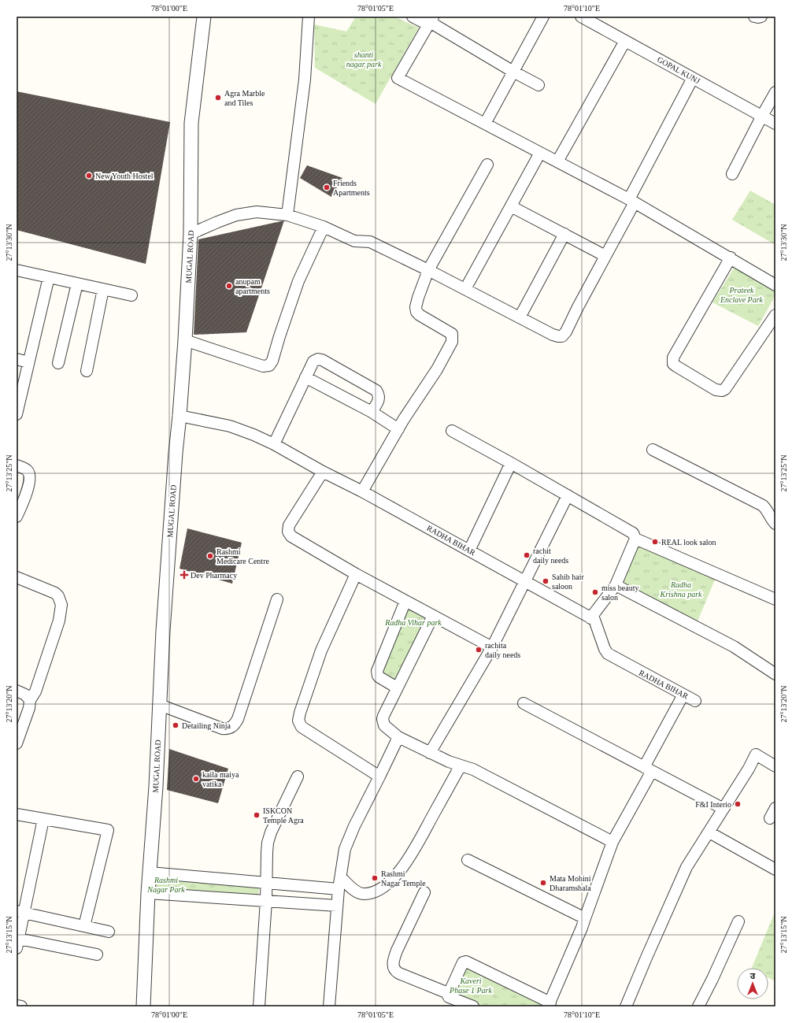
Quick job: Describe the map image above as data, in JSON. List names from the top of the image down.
{
  "streets": {
    "street": ["GOPAL KUNJ", "MUGAL ROAD", "RADHA BIHAR"]
  },
  "crossings": [
    ["MUGAL ROAD", "RADHA BIHAR"]
  ],
  "parks": [
    "shanti nagar park",
    "Prateek Enclave Park",
    "Radha Krishna park",
    "Radha Vihar park",
    "Rashmi Nagar Park",
    "Kaveri Phase 1 Park"
  ],
  "places": {
    "other": [
      "Agra Marble and Tiles",
      "New Youth Hostel",
      "Friends Apartments",
      "anupam apartments",
      "REAL look salon",
      "rachit daily needs",
      "Rashmi Medicare Centre",
      "Sahib hair saloon",
      "miss beauty salon",
      "rachita daily needs",
      "Detailing Ninja",
      "kaila maiya vatika",
      "F&I Interio",
      "ISKCON Temple Agra",
      "Rashmi Nagar Temple",
      "Mata Mohini Dharamshala"
    ],
    "health": ["Dev Pharmacy"]
  },
  "north": "top",
  "coordinates": [
    "78°01'00\"E",
    "78°01'05\"E",
    "78°01'10\"E",
    "27°13'30\"N",
    "27°13'25\"N",
    "27°13'20\"N",
    "27°13'15\"N"
  ]
}
